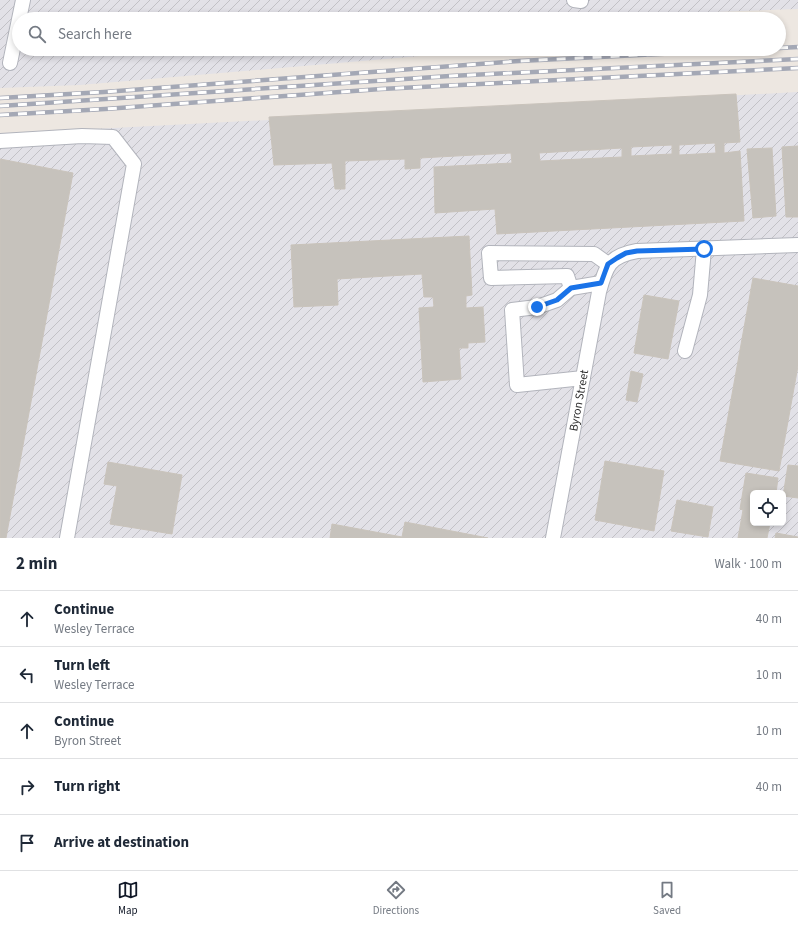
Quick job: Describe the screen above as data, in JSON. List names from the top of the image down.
{
  "streets": {
    "street": ["Byron Street"]
  },
  "page": {
    "search": "Search here",
    "heading": ["2 min", "Walk · 100 m"],
    "list": [
      ["Continue", "Wesley Terrace", "40 m"],
      ["Turn left", "Wesley Terrace", "10 m"],
      ["Continue", "Byron Street", "10 m"],
      ["Turn right", "40 m"],
      "Arrive at destination"
    ],
    "nav": ["Map", "Directions", "Saved"]
  }
}
